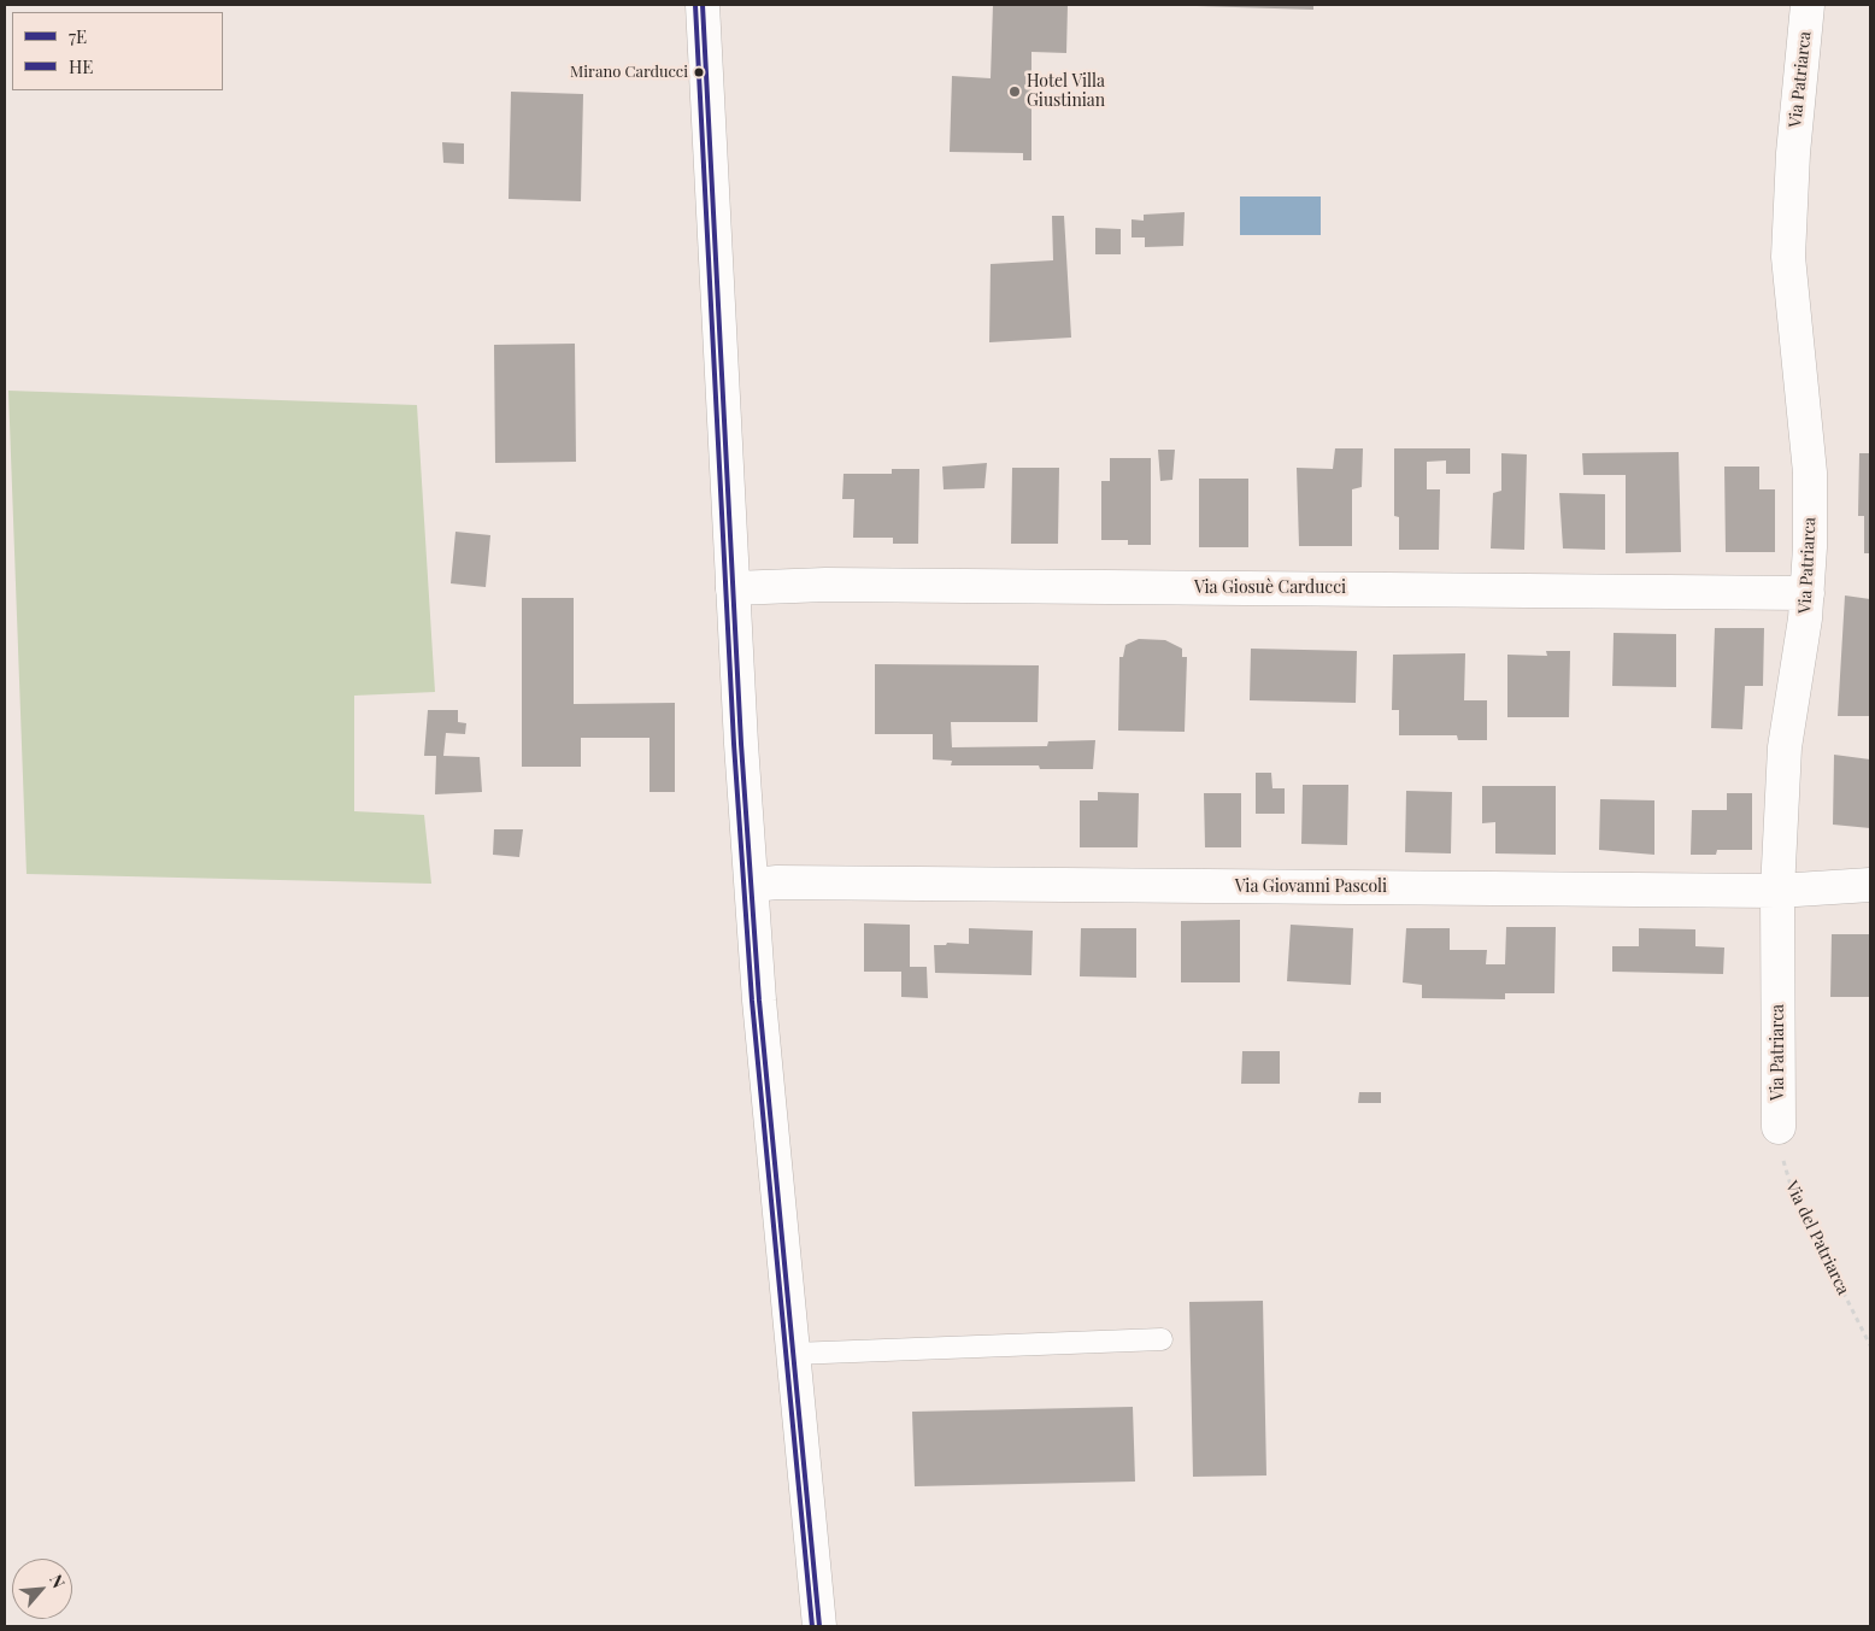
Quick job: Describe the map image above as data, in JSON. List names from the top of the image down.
{
  "streets": {
    "street": ["Via Patriarca", "Via Giosuè Carducci", "Via Giovanni Pascoli"],
    "path": ["Via del Patriarca"]
  },
  "crossings": [
    ["Via Patriarca", "Via Giosuè Carducci"],
    ["Via Patriarca", "Via Giovanni Pascoli"],
    ["Via Patriarca", "Via del Patriarca"]
  ],
  "places": ["Mirano Carducci", "Hotel Villa Giustinian"],
  "lines": ["transit line 7E", "transit line HE"],
  "legend": ["7E", "HE"],
  "north": "top right"
}
